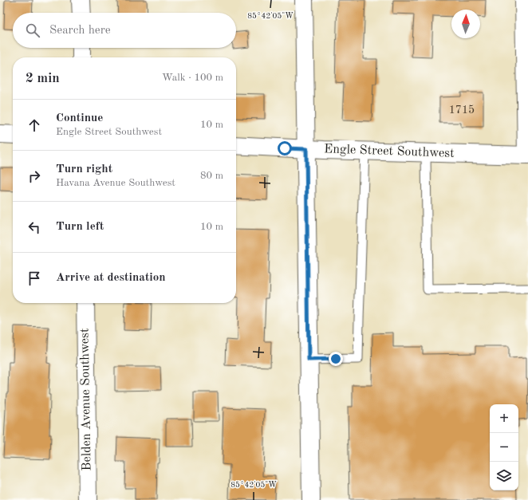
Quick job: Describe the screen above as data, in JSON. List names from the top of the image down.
{
  "streets": {
    "street": ["Engle Street Southwest", "Belden Avenue Southwest"]
  },
  "house_numbers": ["1715"],
  "north": "top",
  "page": {
    "search": "Search here",
    "heading": ["2 min", "Walk · 100 m"],
    "list": [
      ["Continue", "Engle Street Southwest", "10 m"],
      ["Turn right", "Havana Avenue Southwest", "80 m"],
      ["Turn left", "10 m"],
      "Arrive at destination"
    ],
    "map_buttons": ["+", "−"]
  },
  "coordinates": ["85°42'05\"W"]
}
